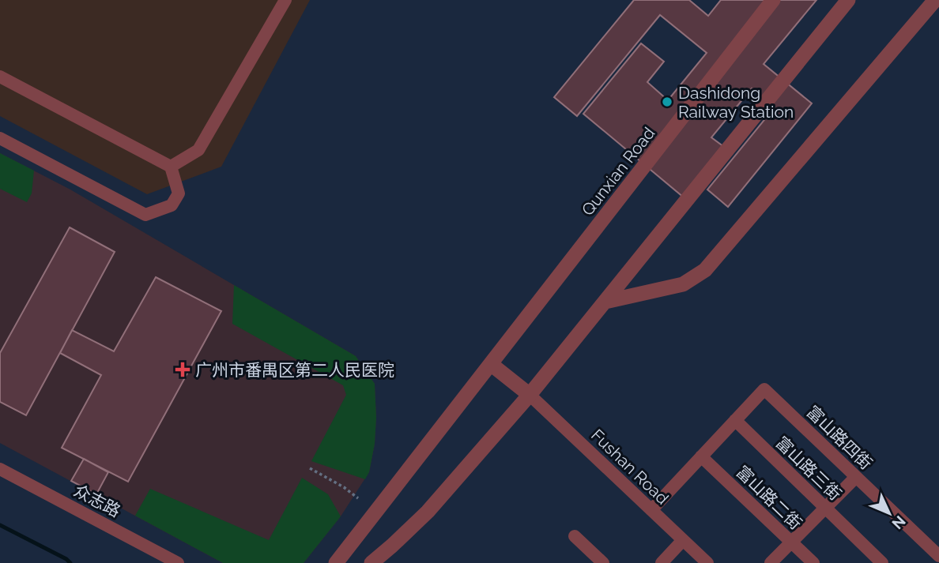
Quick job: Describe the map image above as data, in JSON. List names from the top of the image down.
{
  "streets": {
    "street": [
      "Qunxian Road",
      "富山路四街",
      "Fushan Road",
      "富山路三街",
      "富山路二街",
      "众志路"
    ]
  },
  "crossings": [
    ["富山路四街", "富山路三街"]
  ],
  "places": {
    "other": ["Dashidong Railway Station"],
    "health": ["广州市番禺区第二人民医院"]
  },
  "north": "bottom right"
}
